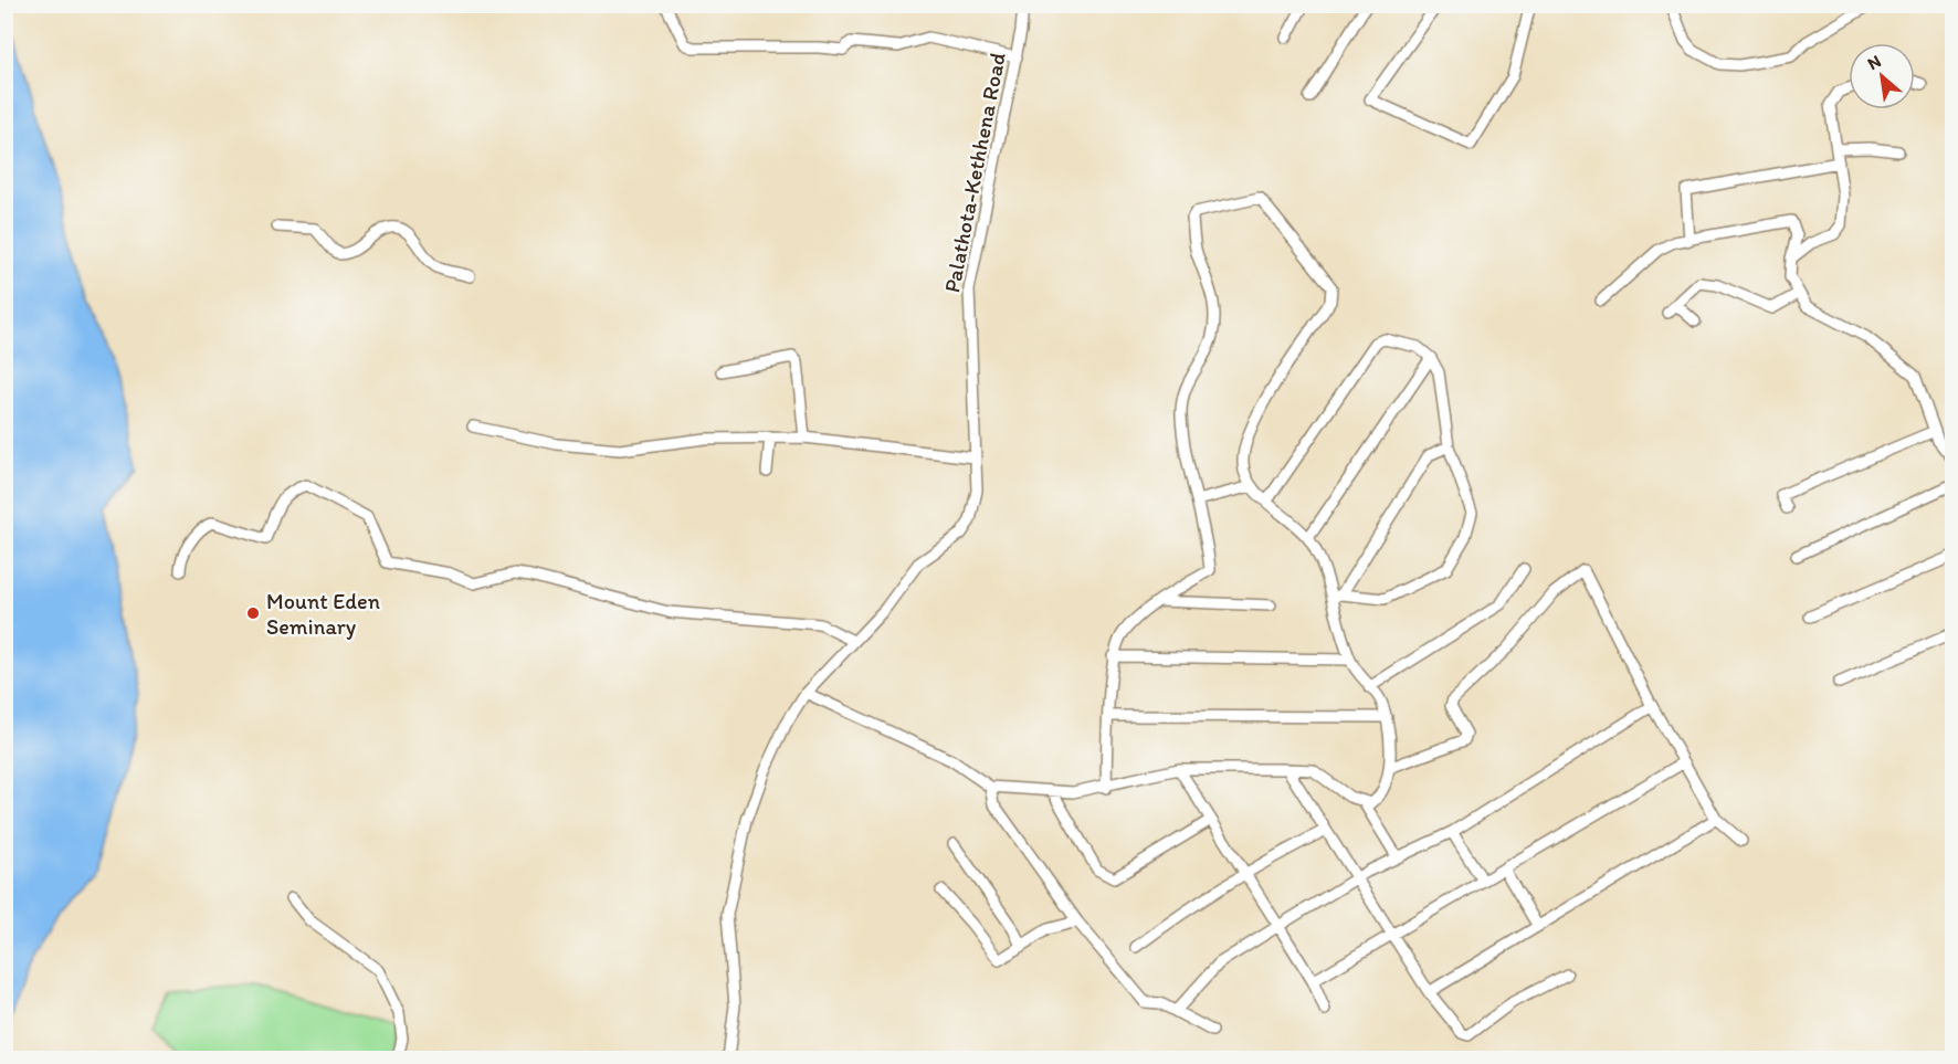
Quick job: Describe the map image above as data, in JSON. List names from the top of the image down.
{
  "streets": {
    "street": ["Palathota-Kethhena Road"]
  },
  "places": ["Mount Eden Seminary"],
  "north": "top left"
}
